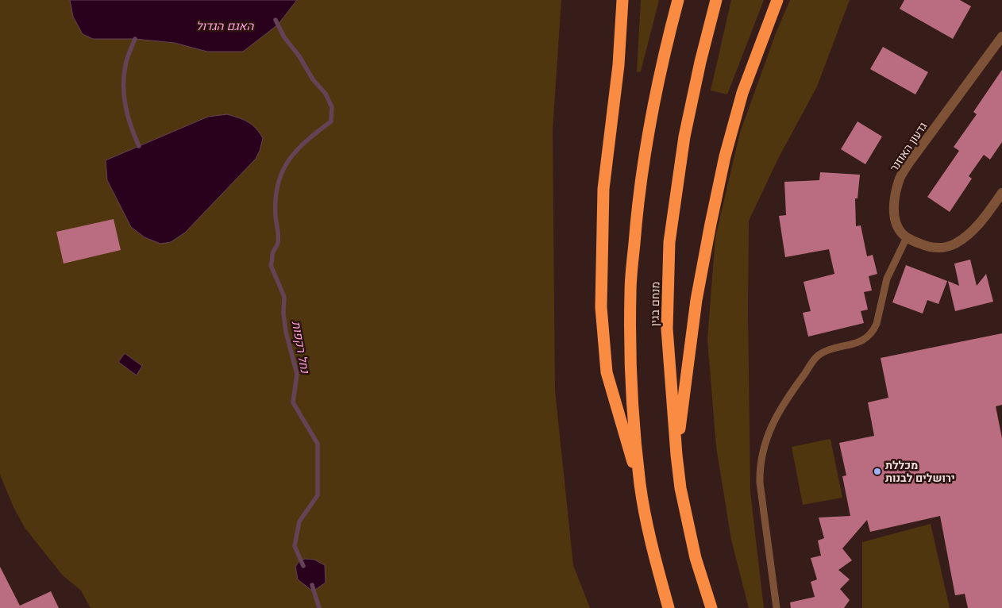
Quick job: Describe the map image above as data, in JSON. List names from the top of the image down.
{
  "streets": {
    "highway": ["מנחם בגין"],
    "street": ["גדעון האוזנר"]
  },
  "water": ["האגם הגדול", "נחל רקפות"],
  "places": ["מכללת ירושלים לבנות"]
}
